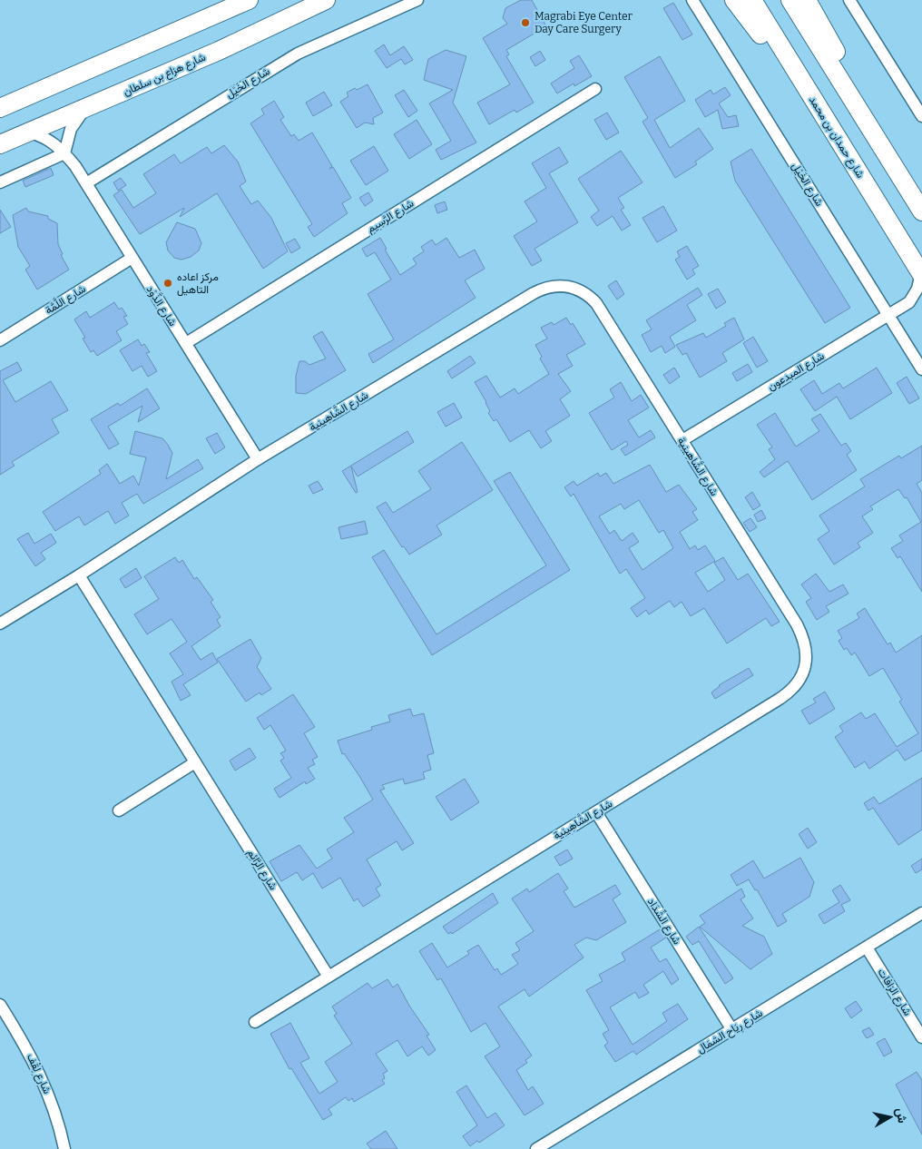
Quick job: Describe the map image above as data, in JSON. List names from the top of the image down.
{
  "streets": {
    "main road": ["شارع هزاع بن سلطان", "شارع حمدان بن محمد"],
    "street": [
      "شارع الخَيْل",
      "شارع الرَّسِيم",
      "شارع اللَّمَّة",
      "شارع الذَّوْد",
      "شارع المبدعون",
      "شارع الشَّاهِينِية",
      "شارع الرَّائِم",
      "شارع الشِّدَاد",
      "شارع الزافات",
      "شارع رِيَاح الشمَال",
      "شارع لِقْف"
    ]
  },
  "crossings": [
    ["شارع هزاع بن سلطان", "شارع الذَّوْد"],
    ["شارع الخَيْل", "شارع الذَّوْد"],
    ["شارع الخَيْل", "شارع المبدعون"],
    ["شارع الرَّسِيم", "شارع الذَّوْد"],
    ["شارع اللَّمَّة", "شارع الذَّوْد"],
    ["شارع الذَّوْد", "شارع الشَّاهِينِية"],
    ["شارع المبدعون", "شارع الشَّاهِينِية"],
    ["شارع الشَّاهِينِية", "شارع الرَّائِم"],
    ["شارع الشَّاهِينِية", "شارع الشِّدَاد"],
    ["شارع الشِّدَاد", "شارع رِيَاح الشمَال"],
    ["شارع الزافات", "شارع رِيَاح الشمَال"]
  ],
  "places": ["Magrabi Eye Center Day Care Surgery", "مركز اعاده التاهيل"],
  "north": "right"
}
